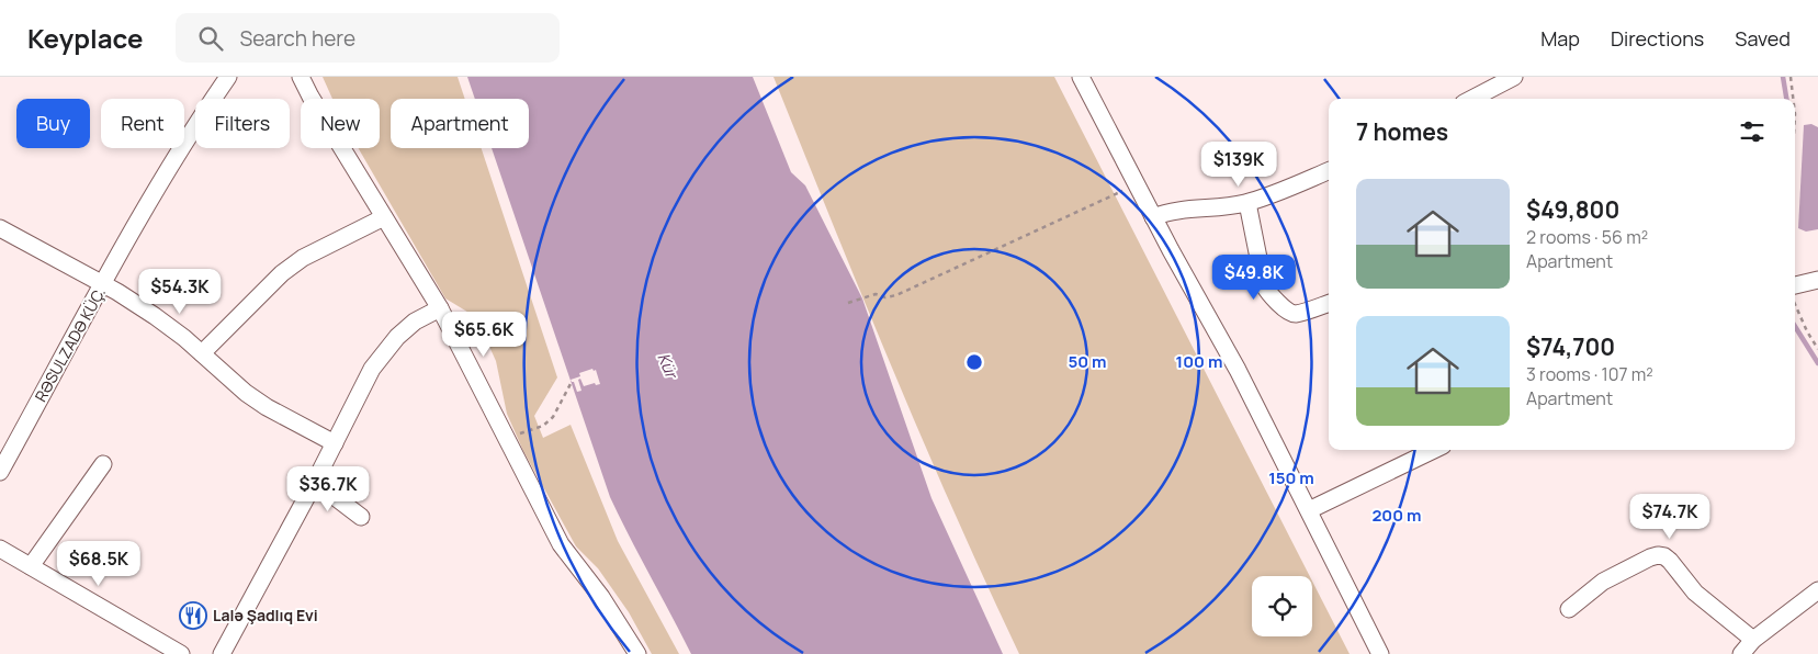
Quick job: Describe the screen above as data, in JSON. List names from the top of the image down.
{
  "streets": {
    "street": ["RƏSULZADƏ KÜÇ."]
  },
  "water": ["Kür"],
  "places": {
    "restaurant": ["Lalə Şadlıq Evi"]
  },
  "page": {
    "header": "Keyplace",
    "search": "Search here",
    "nav": ["Map", "Directions", "Saved"],
    "chip": [
      "Buy",
      "Rent",
      "Filters",
      "New",
      "Apartment"
    ],
    "heading": "7 homes",
    "price": [
      "$139K",
      "$49.8K",
      "$54.3K",
      "$65.6K",
      "$36.7K",
      "$74.7K",
      "$68.5K"
    ],
    "list": [
      {
        "name": "$49,800",
        "note": "2 rooms · 56 m² · Apartment"
      },
      {
        "name": "$74,700",
        "note": "3 rooms · 107 m² · Apartment"
      }
    ]
  },
  "rings": [
    "50 m",
    "100 m",
    "150 m",
    "200 m"
  ]
}
